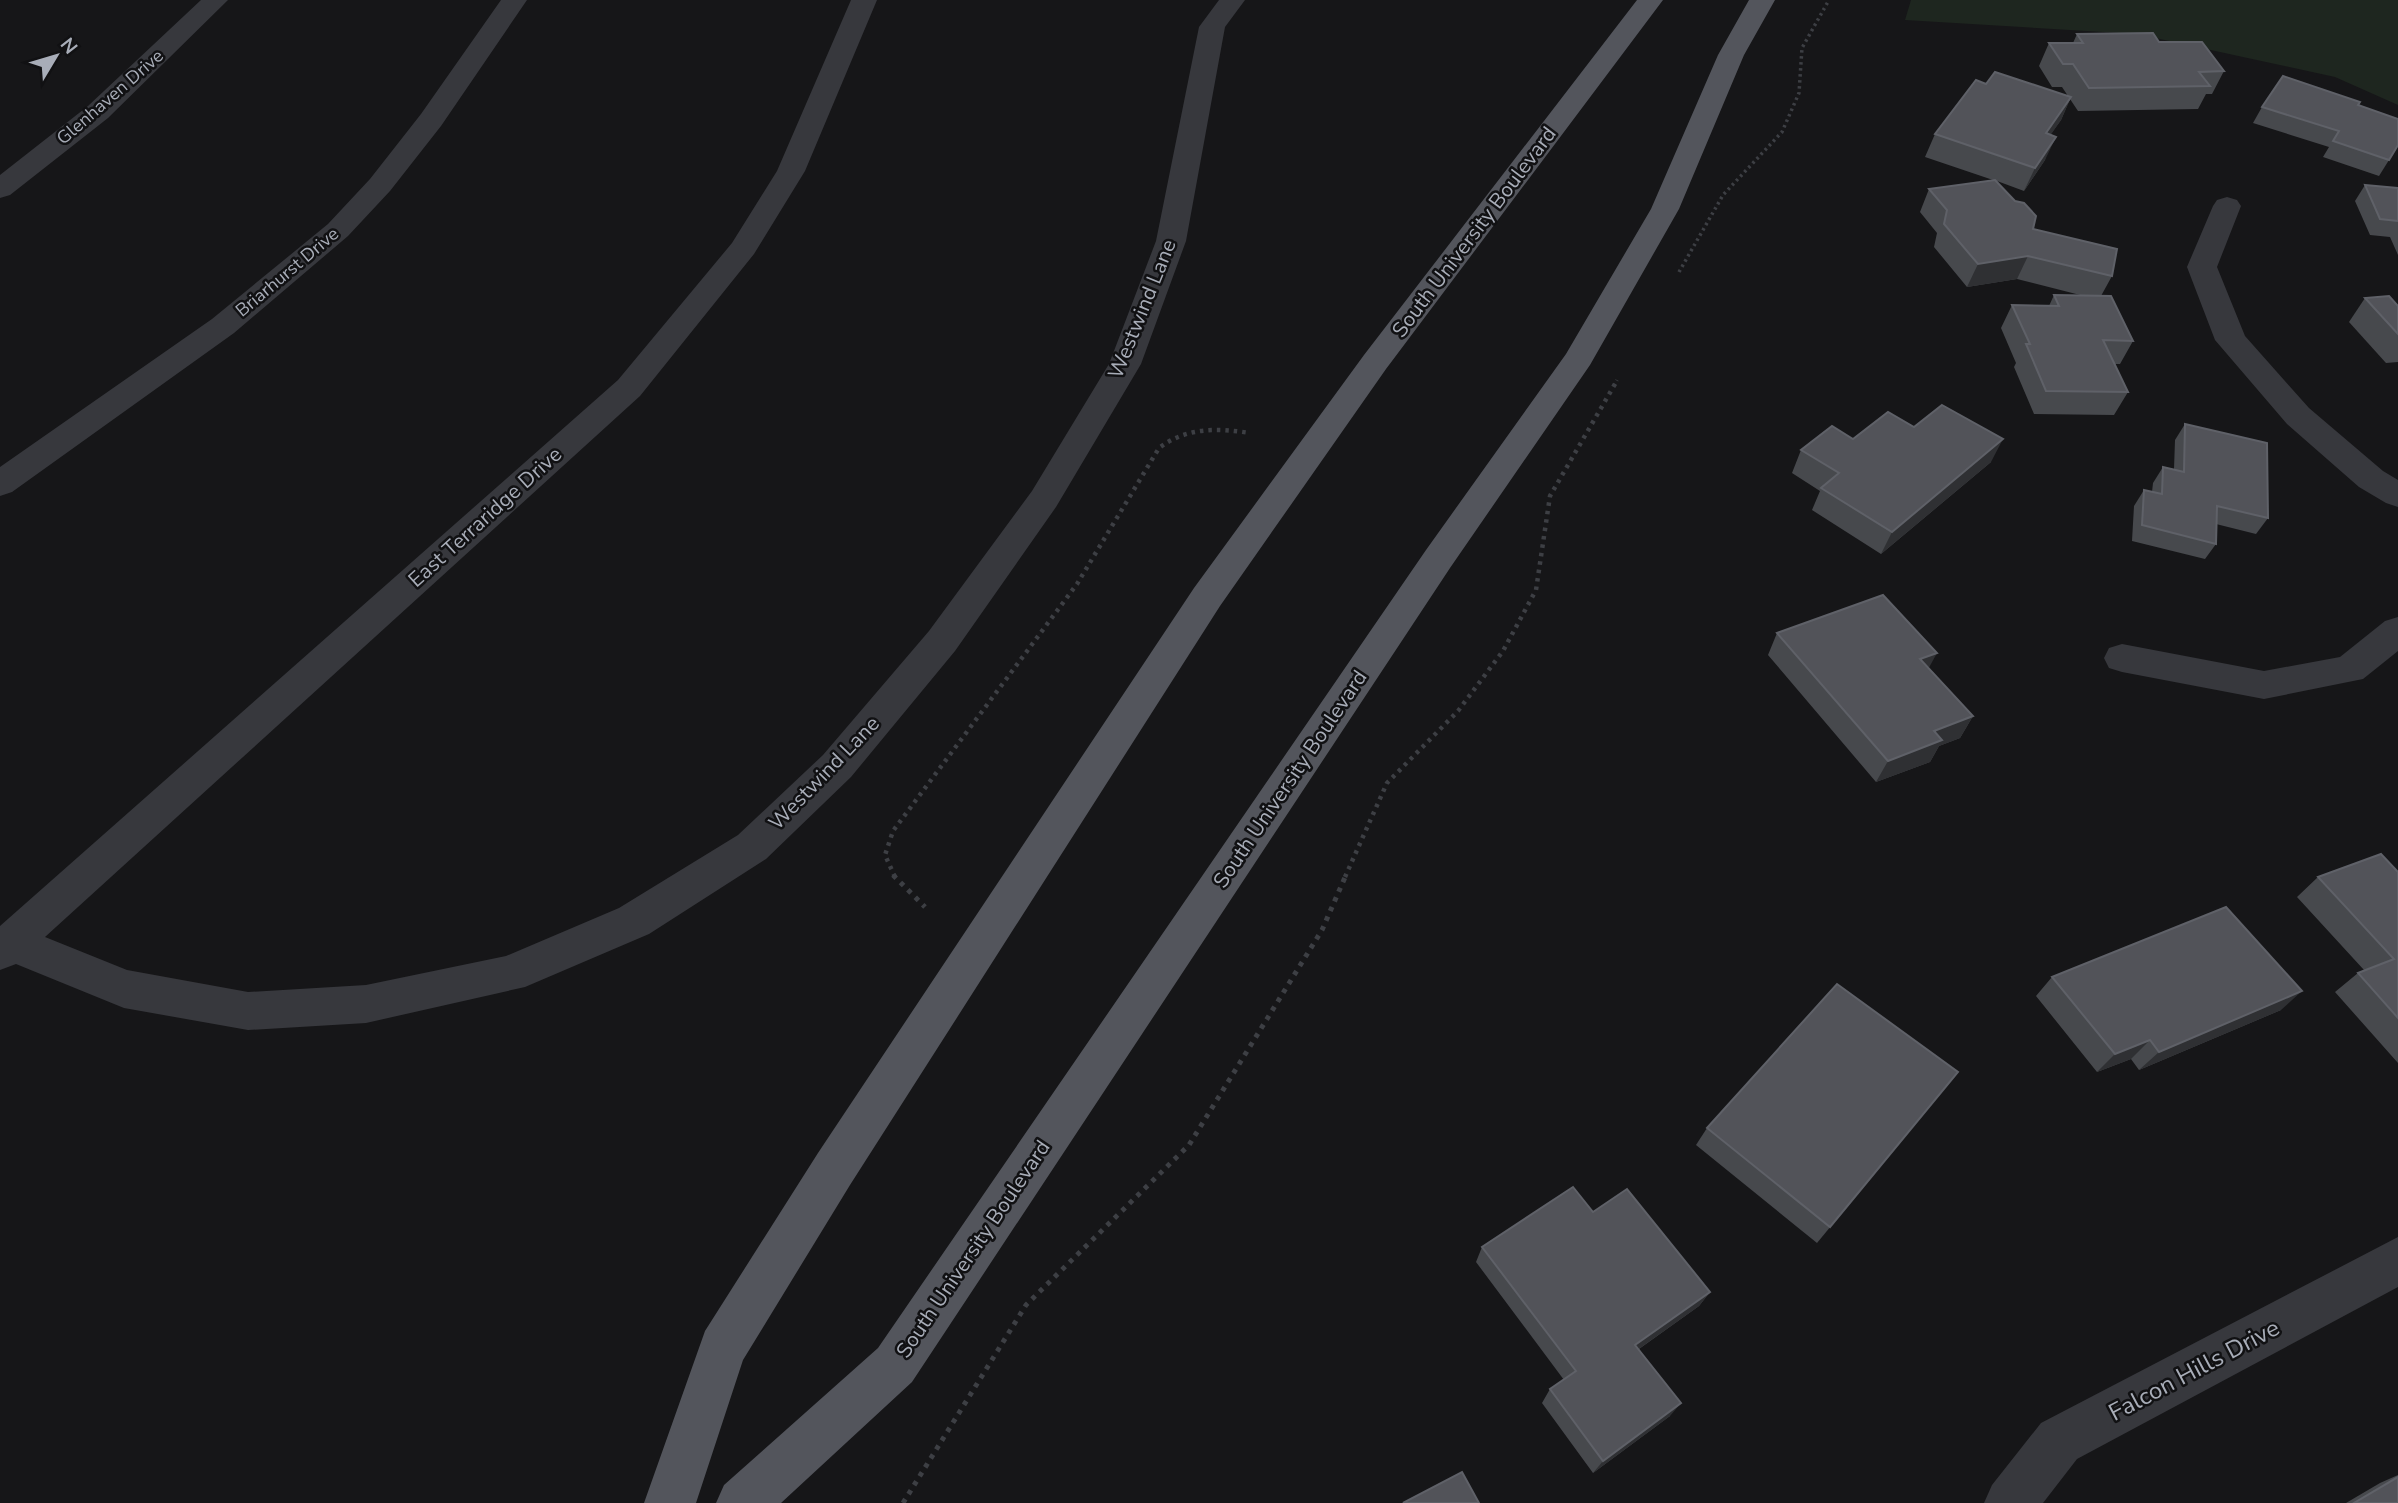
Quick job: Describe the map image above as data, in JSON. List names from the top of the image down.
{
  "streets": {
    "main road": ["South University Boulevard"],
    "street": [
      "Glenhaven Drive",
      "Briarhurst Drive",
      "Westwind Lane",
      "East Terraridge Drive",
      "Falcon Hills Drive"
    ]
  },
  "crossings": [
    ["Westwind Lane", "East Terraridge Drive"]
  ],
  "north": "top right"
}
